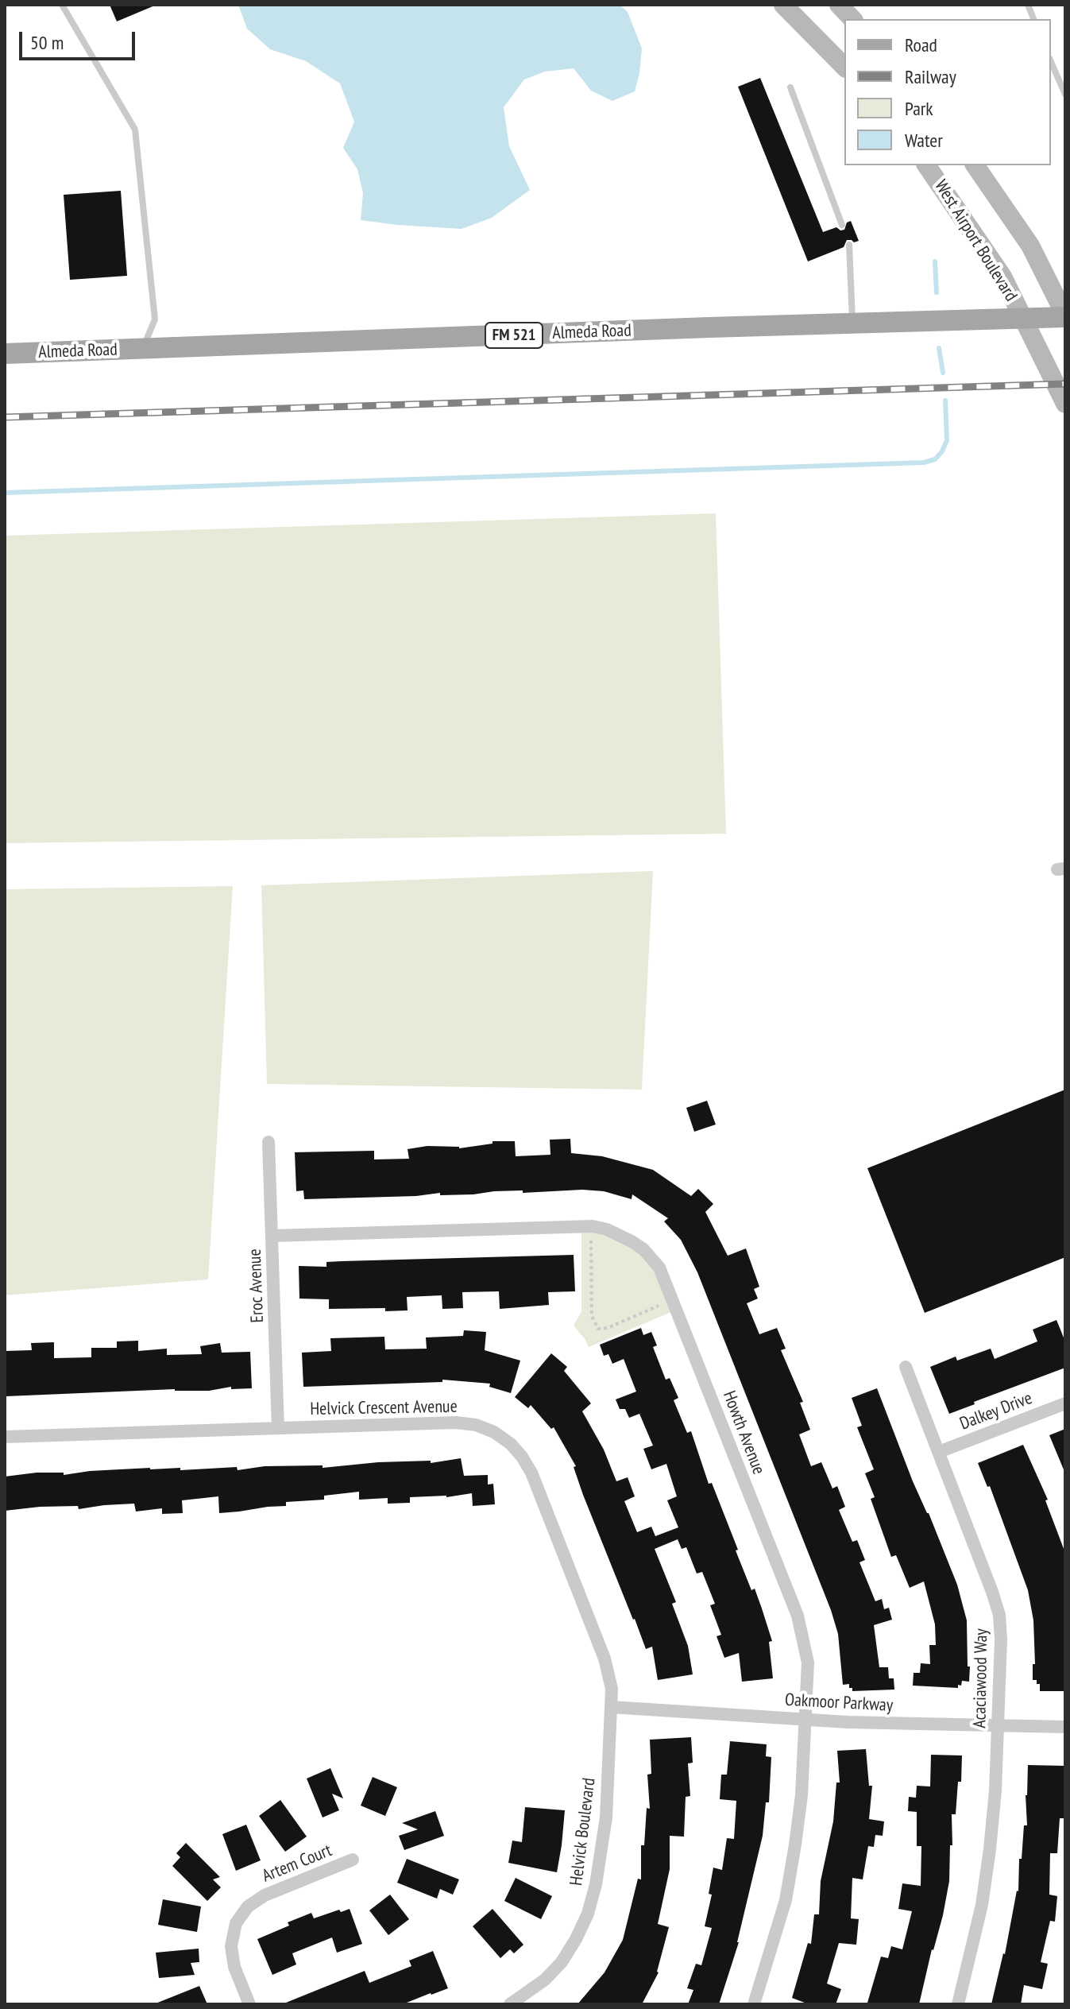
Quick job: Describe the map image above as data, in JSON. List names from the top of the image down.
{
  "streets": {
    "main road": ["West Airport Boulevard", "Almeda Road", "FM 521"],
    "street": [
      "Eroc Avenue",
      "Helvick Crescent Avenue",
      "Dalkey Drive",
      "Howth Avenue",
      "Acaciawood Way",
      "Oakmoor Parkway",
      "Helvick Boulevard",
      "Artem Court"
    ]
  },
  "crossings": [
    ["West Airport Boulevard", "Almeda Road"],
    ["Eroc Avenue", "Helvick Crescent Avenue"],
    ["Eroc Avenue", "Howth Avenue"],
    ["Helvick Crescent Avenue", "Oakmoor Parkway"],
    ["Helvick Crescent Avenue", "Helvick Boulevard"],
    ["Dalkey Drive", "Acaciawood Way"],
    ["Howth Avenue", "Oakmoor Parkway"],
    ["Acaciawood Way", "Oakmoor Parkway"],
    ["Oakmoor Parkway", "Helvick Boulevard"]
  ],
  "legend": [
    "Road",
    "Railway",
    "Park",
    "Water"
  ],
  "scale_bar": "50 m"
}
